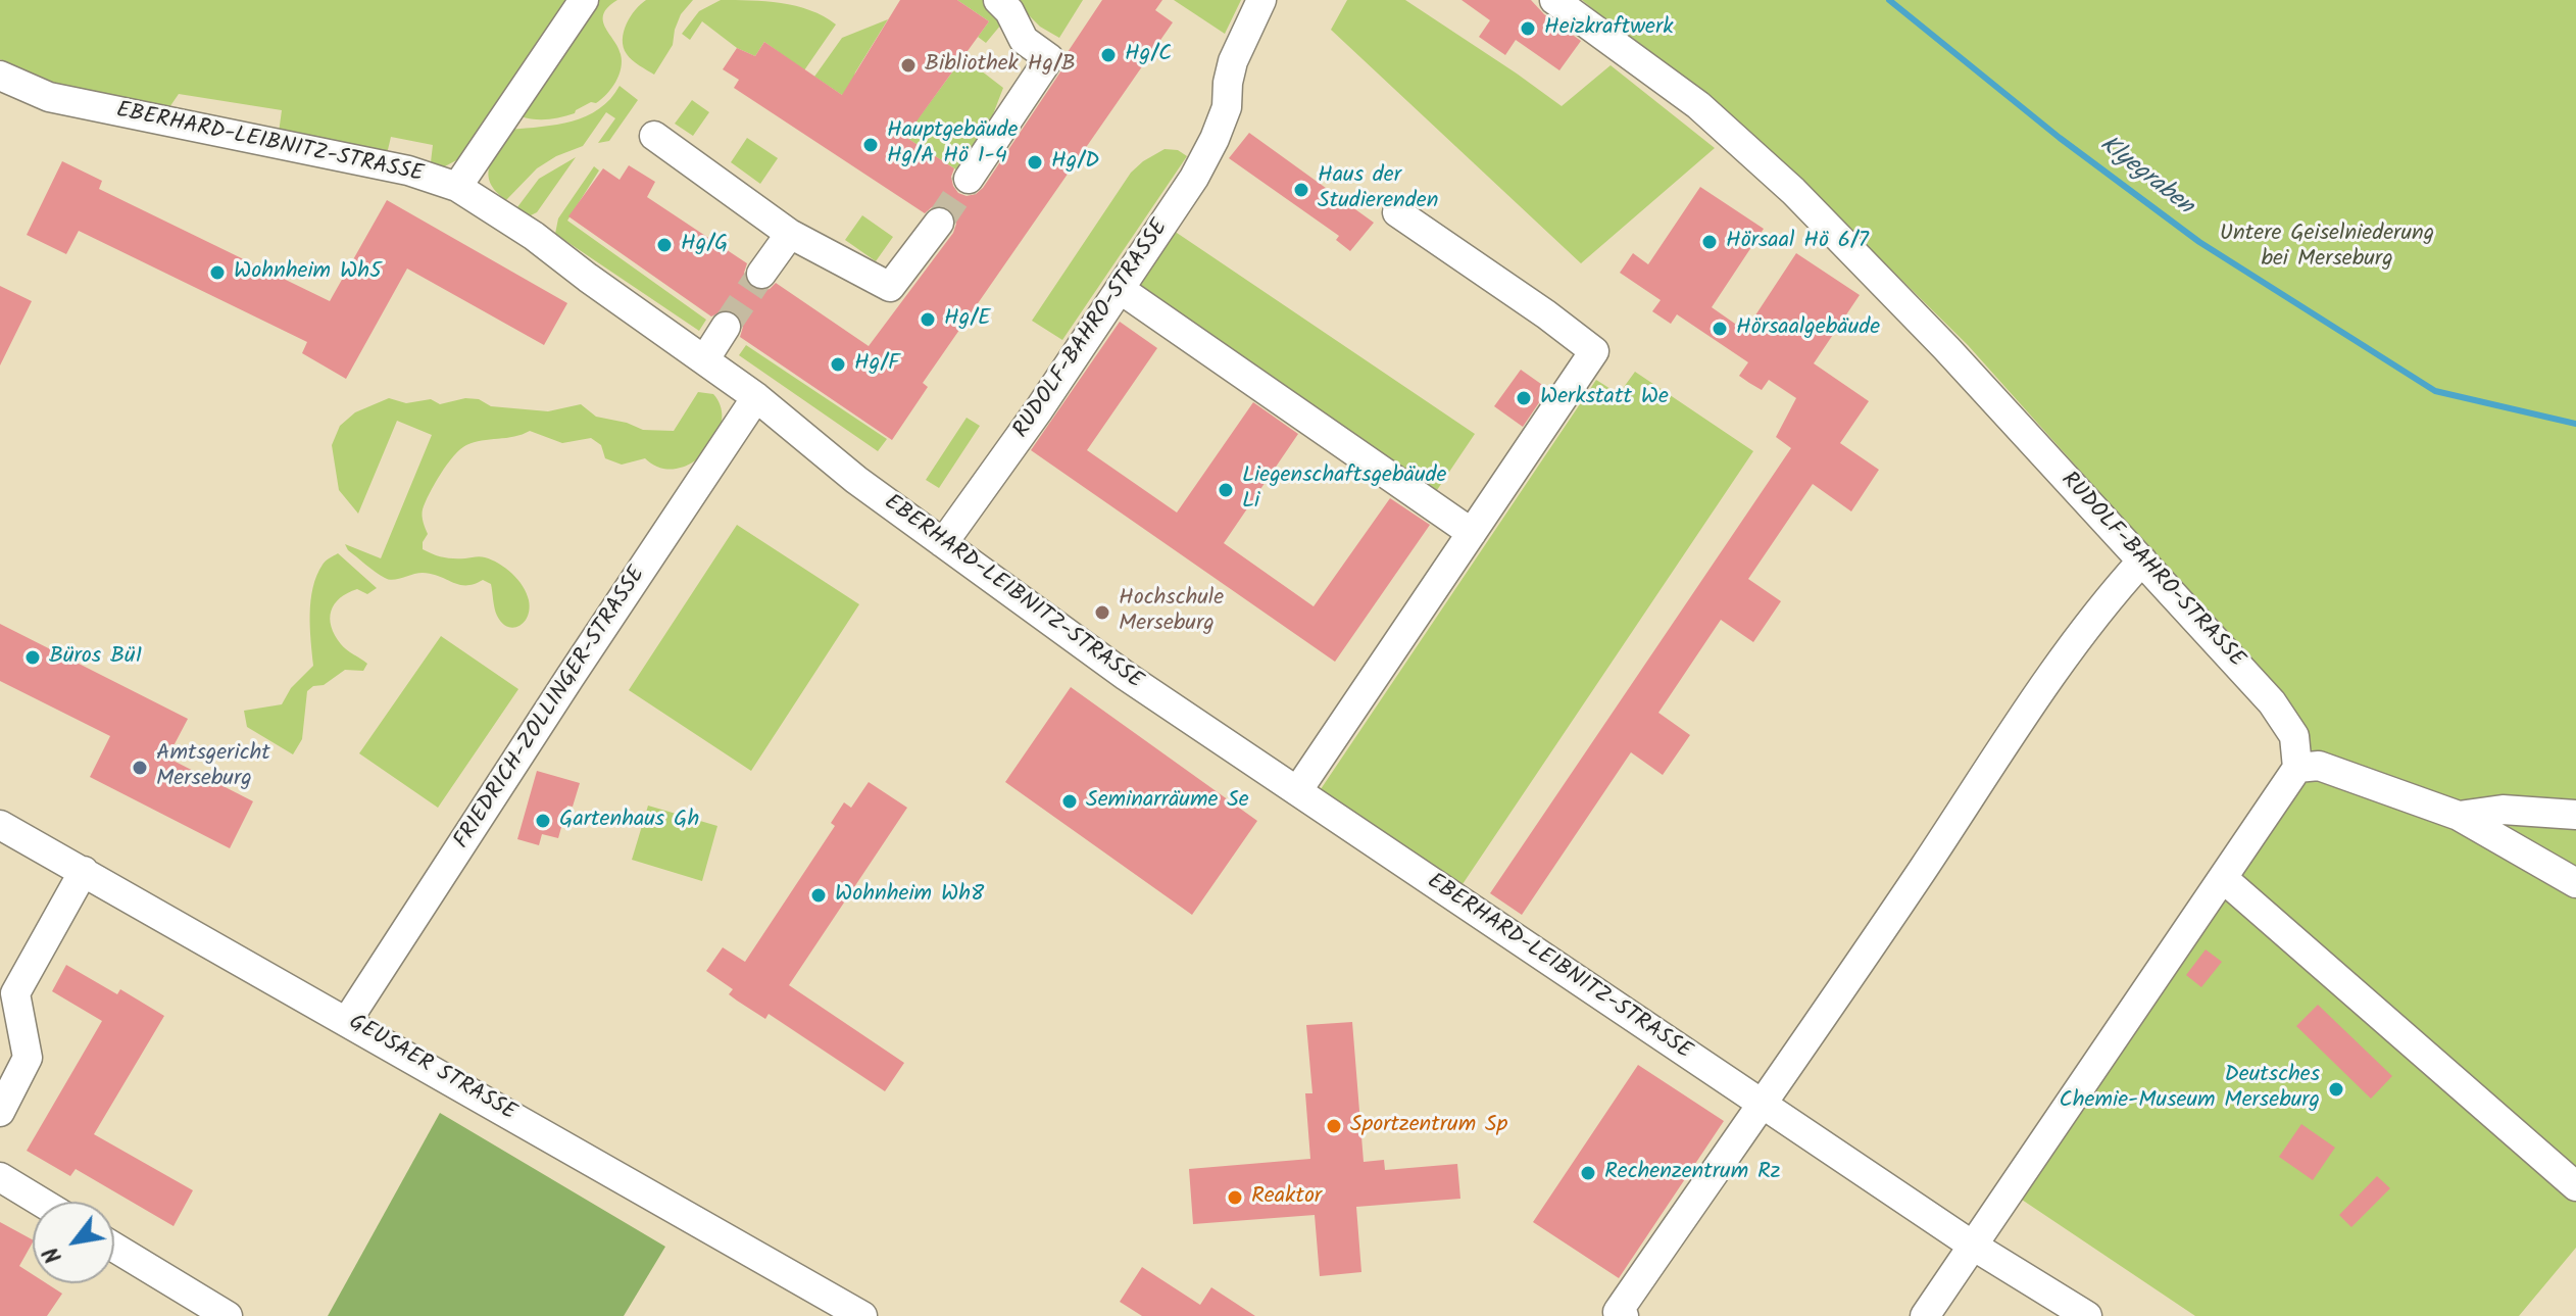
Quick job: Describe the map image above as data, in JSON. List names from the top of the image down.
{
  "streets": {
    "street": [
      "EBERHARD-LEIBNITZ-STRASSE",
      "RUDOLF-BAHRO-STRASSE",
      "FRIEDRICH-ZOLLINGER-STRASSE",
      "GEUSAER STRASSE"
    ]
  },
  "crossings": [
    ["EBERHARD-LEIBNITZ-STRASSE", "RUDOLF-BAHRO-STRASSE"],
    ["EBERHARD-LEIBNITZ-STRASSE", "FRIEDRICH-ZOLLINGER-STRASSE"],
    ["FRIEDRICH-ZOLLINGER-STRASSE", "GEUSAER STRASSE"]
  ],
  "water": ["Klyegraben"],
  "parks": ["Untere Geiselniederung bei Merseburg"],
  "places": [
    "Heizkraftwerk",
    "Hg/C",
    "Bibliothek Hg/B",
    "Hauptgebäude Hg/A Hö 1-4",
    "Hg/D",
    "Haus der Studierenden",
    "Hörsaal Hö 6/7",
    "Hg/G",
    "Wohnheim Wh5",
    "Hg/E",
    "Hörsaalgebäude",
    "Hg/F",
    "Werkstatt We",
    "Liegenschaftsgebäude Li",
    "Hochschule Merseburg",
    "Büros Bü1",
    "Amtsgericht Merseburg",
    "Seminarräume Se",
    "Gartenhaus Gh",
    "Wohnheim Wh8",
    "Deutsches Chemie-Museum Merseburg",
    "Sportzentrum Sp",
    "Rechenzentrum Rz",
    "Reaktor"
  ],
  "north": "bottom left"
}
